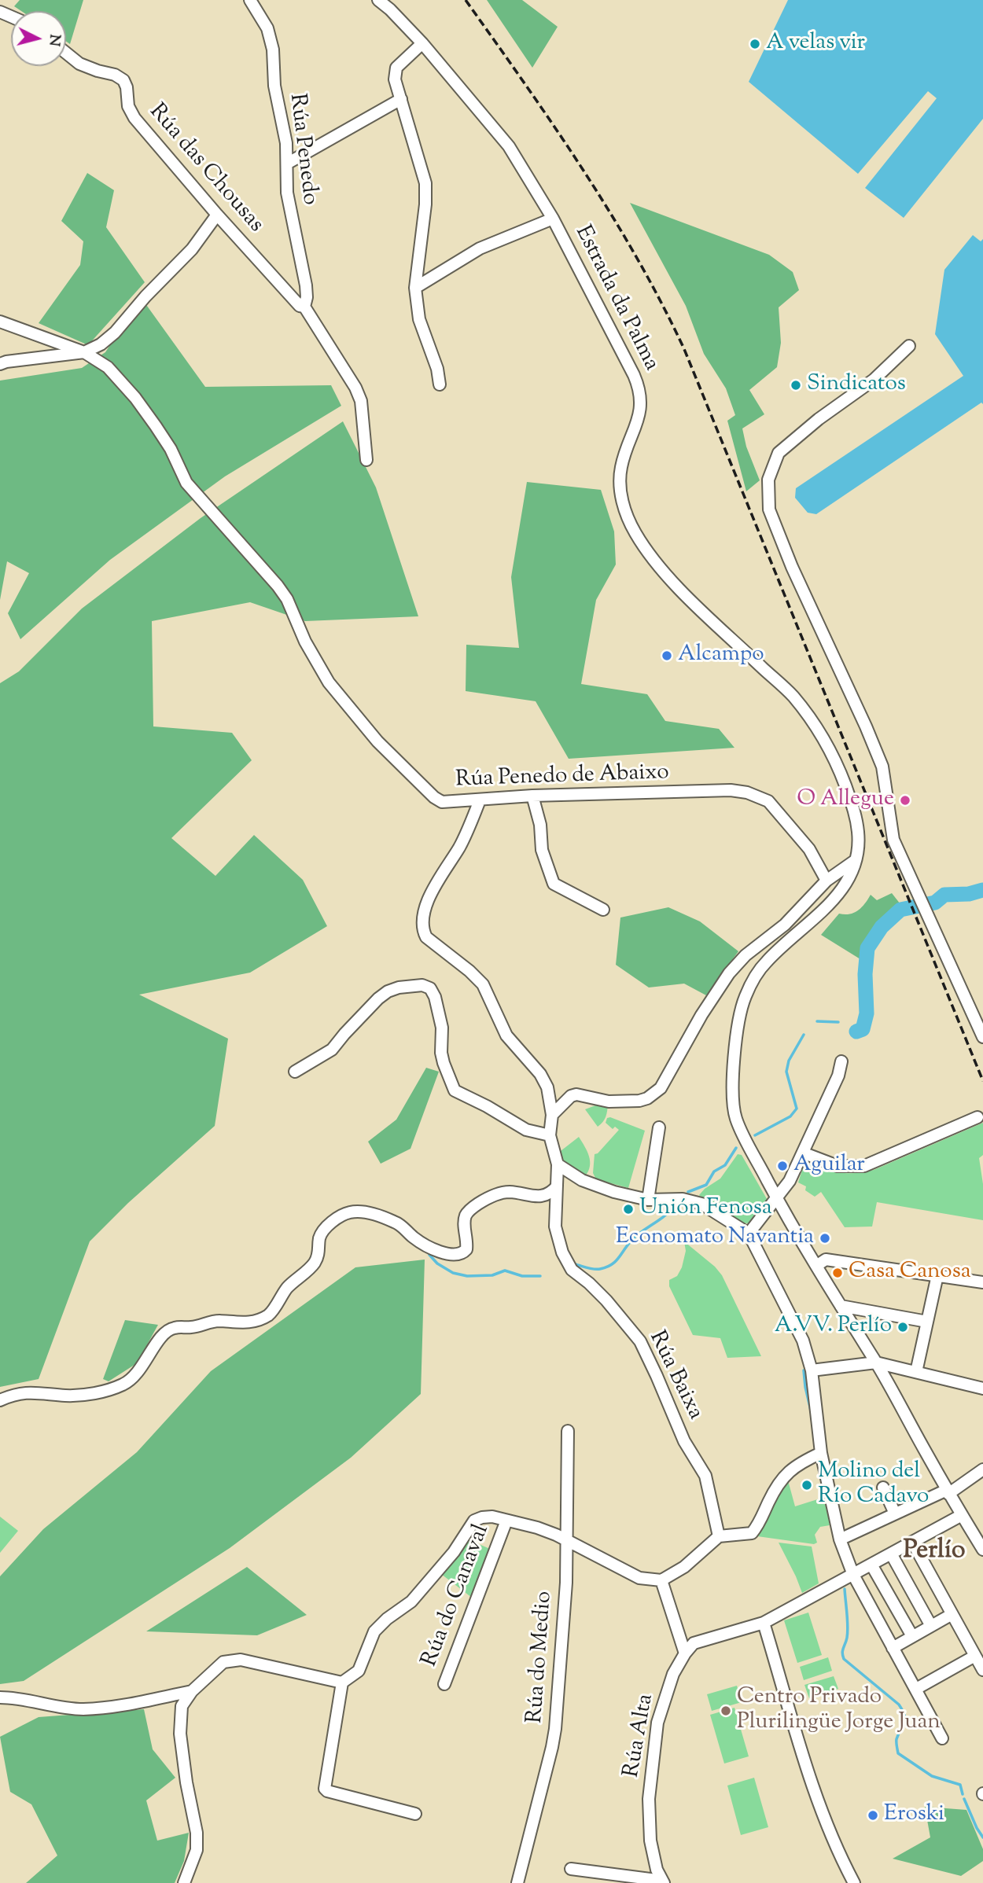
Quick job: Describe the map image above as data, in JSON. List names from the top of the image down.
{
  "streets": {
    "street": [
      "Rúa Penedo",
      "Rúa das Chousas",
      "Estrada da Palma",
      "Rúa Penedo de Abaixo",
      "Rúa Baixa",
      "Rúa do Canaval",
      "Rúa do Medio",
      "Rúa Alta"
    ]
  },
  "crossings": [
    ["Rúa Penedo", "Rúa das Chousas"]
  ],
  "districts": ["Perlío"],
  "places": [
    "A velas vir",
    "Sindicatos",
    "Alcampo",
    "O Allegue",
    "Aguilar",
    "Unión Fenosa",
    "Economato Navantia",
    "Casa Canosa",
    "A.VV. Perlío",
    "Molino del Río Cadavo",
    "Centro Privado Plurilingüe Jorge Juan",
    "Eroski"
  ],
  "north": "right"
}
